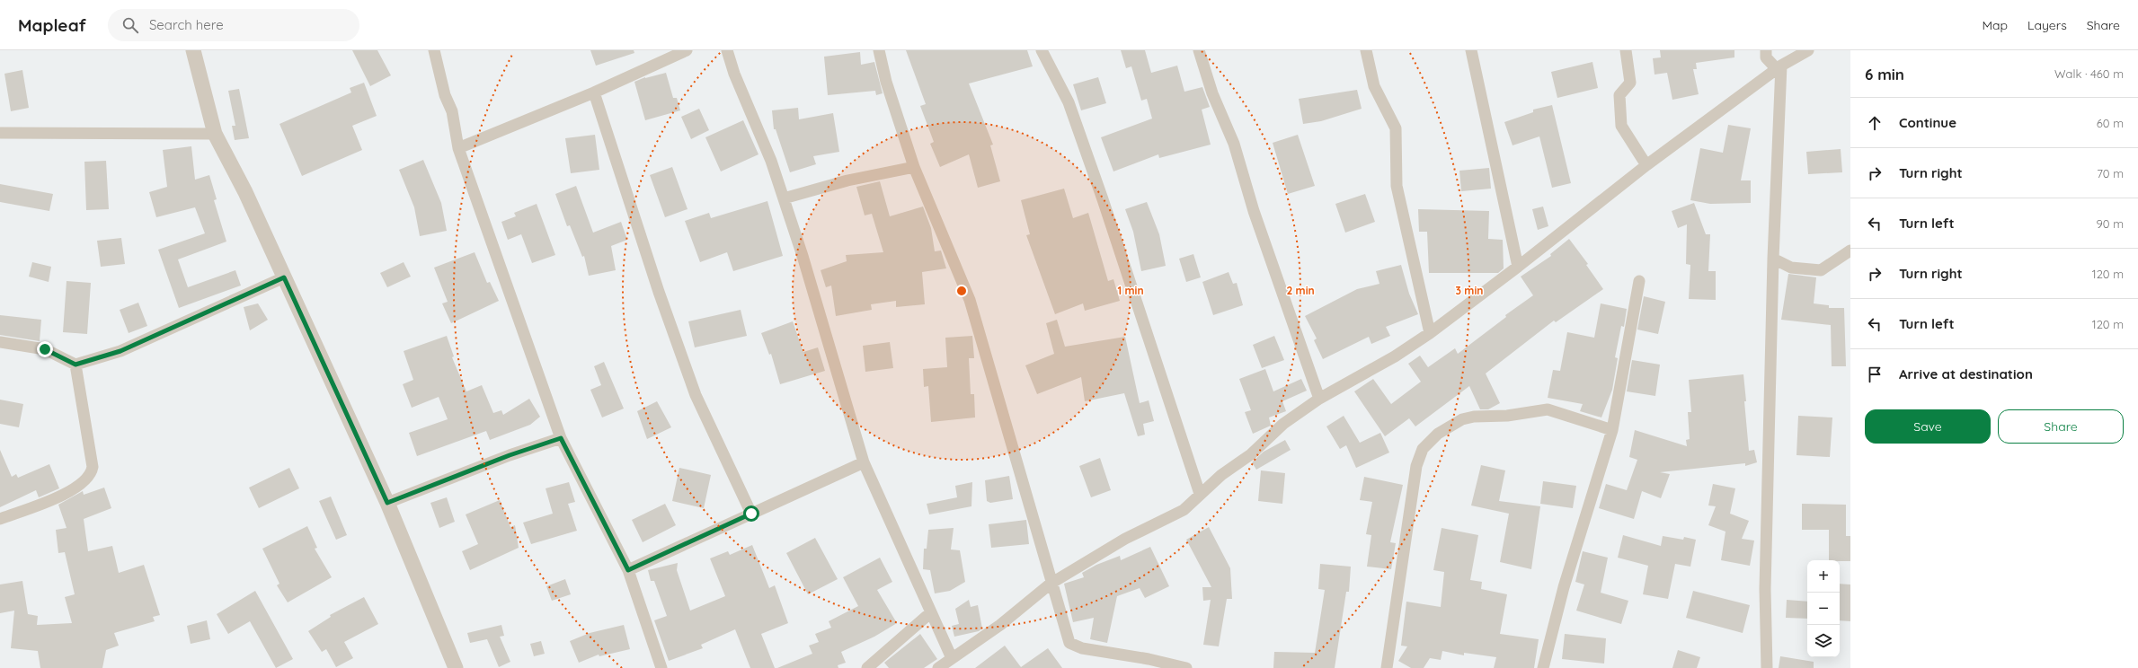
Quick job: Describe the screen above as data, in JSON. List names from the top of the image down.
{
  "page": {
    "header": "Mapleaf",
    "search": "Search here",
    "nav": ["Map", "Layers", "Share"],
    "heading": ["6 min", "Walk · 460 m"],
    "list": [
      ["Continue", "60 m"],
      ["Turn right", "70 m"],
      ["Turn left", "90 m"],
      ["Turn right", "120 m"],
      ["Turn left", "120 m"],
      "Arrive at destination"
    ],
    "buttons": ["Save", "Share"],
    "map_buttons": ["+", "−"]
  },
  "rings": ["1 min", "2 min", "3 min"]
}
